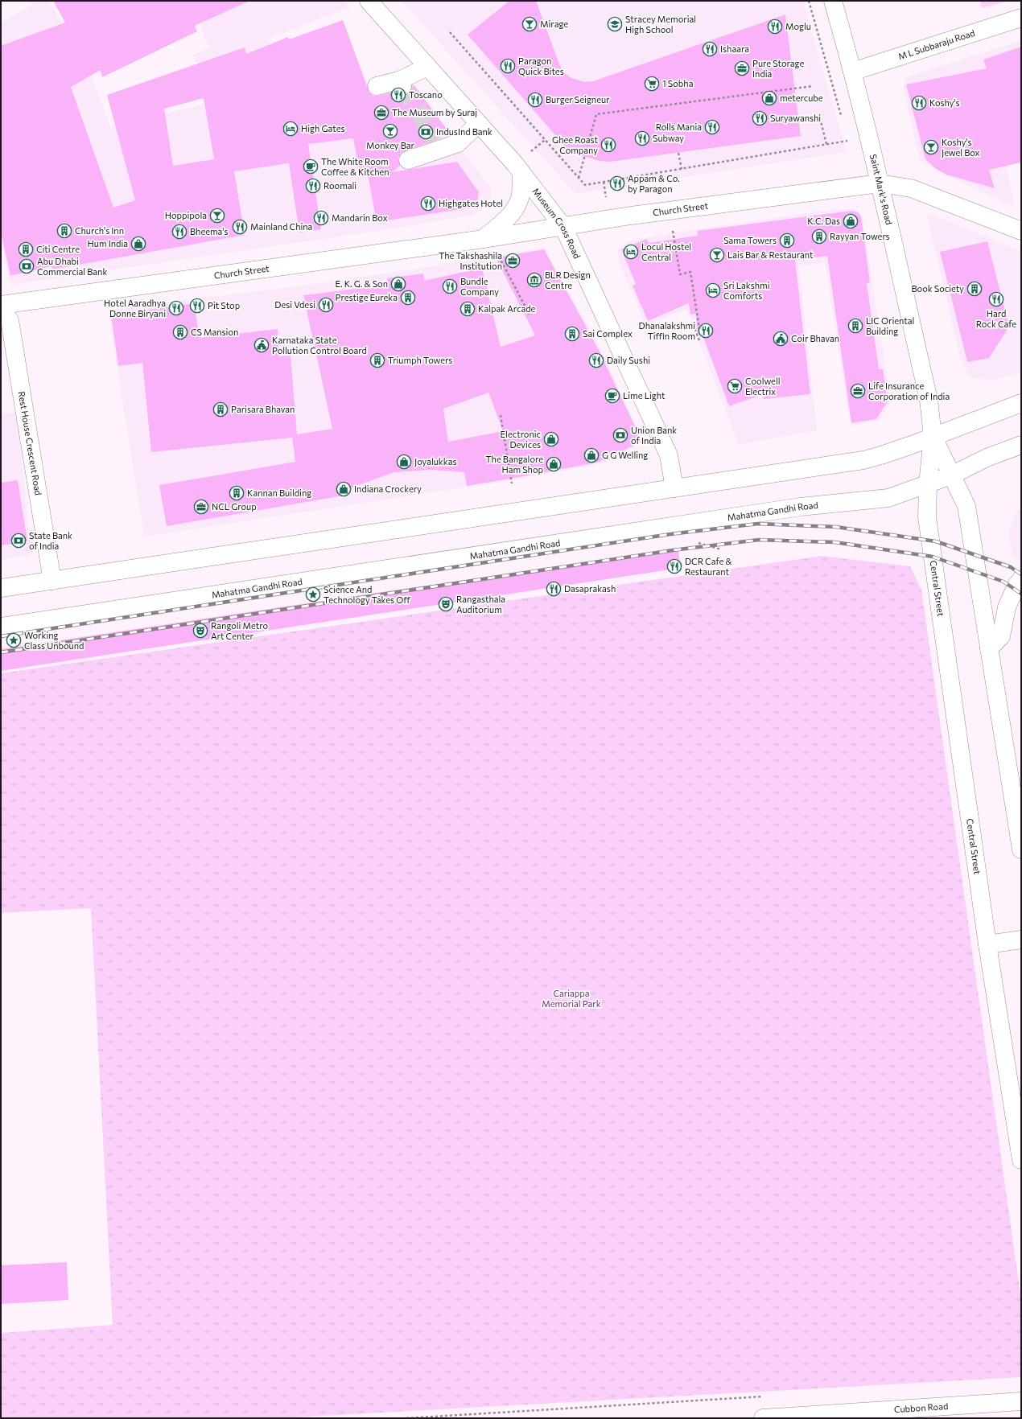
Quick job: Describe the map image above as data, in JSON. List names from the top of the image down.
{
  "streets": {
    "main road": [
      "M L Subbaraju Road",
      "Saint Mark's Road",
      "Church Street",
      "Museum Cross Road",
      "Rest House Crescent Road",
      "Mahatma Gandhi Road",
      "Central Street",
      "Cubbon Road"
    ]
  },
  "crossings": [
    ["M L Subbaraju Road", "Saint Mark's Road"],
    ["Saint Mark's Road", "Church Street"],
    ["Saint Mark's Road", "Central Street"],
    ["Church Street", "Museum Cross Road"],
    ["Mahatma Gandhi Road", "Central Street"]
  ],
  "parks": ["Cariappa Memorial Park"],
  "places": {
    "bar": [
      "Mirage",
      "Monkey Bar",
      "Koshy's Jewel Box",
      "Hoppipola",
      "Lais Bar & Restaurant"
    ],
    "school or university": ["Stracey Memorial High School"],
    "restaurant": [
      "Moglu",
      "Ishaara",
      "Paragon Quick Bites",
      "Toscano",
      "Burger Seigneur",
      "Koshy's",
      "Suryawanshi",
      "Rolls Mania",
      "Subway",
      "Ghee Roast Company",
      "Appam & Co. by Paragon",
      "Roomali",
      "Highgates Hotel",
      "Mandarin Box",
      "Mainland China",
      "Bheema's",
      "Bundle Company",
      "Hard Rock Cafe",
      "Desi Vdesi",
      "Pit Stop",
      "Hotel Aaradhya Donne Biryani",
      "Dhanalakshmi Tiffin Room",
      "Daily Sushi",
      "DCR Cafe & Restaurant",
      "Dasaprakash"
    ],
    "office": [
      "Pure Storage India",
      "The Museum by Suraj",
      "The Takshashila Institution",
      "Life Insurance Corporation of India",
      "NCL Group"
    ],
    "supermarket": ["1 Sobha", "Coolwell Electrix"],
    "shop": [
      "metercube",
      "K.C. Das",
      "Hum India",
      "E. K. G. & Son",
      "Electronic Devices",
      "G G Welling",
      "Joyalukkas",
      "The Bangalore Ham Shop",
      "Indiana Crockery"
    ],
    "hotel": ["High Gates", "Locul Hostel Central", "Sri Lakshmi Comforts"],
    "bank": [
      "IndusInd Bank",
      "Abu Dhabi Commercial Bank",
      "Union Bank of India",
      "State Bank of India"
    ],
    "cafe": ["The White Room Coffee & Kitchen", "Lime Light"],
    "building": [
      "Church's Inn",
      "Rayyan Towers",
      "Sama Towers",
      "Citi Centre",
      "Book Society",
      "Prestige Eureka",
      "Kalpak Arcade",
      "LIC Oriental Building",
      "CS Mansion",
      "Sai Complex",
      "Triumph Towers",
      "Parisara Bhavan",
      "Kannan Building"
    ],
    "museum": ["BLR Design Centre"],
    "public building": ["Coir Bhavan", "Karnataka State Pollution Control Board"],
    "place": ["Science And Technology Takes Off", "Working Class Unbound"],
    "theatre": ["Rangasthala Auditorium", "Rangoli Metro Art Center"]
  }
}
